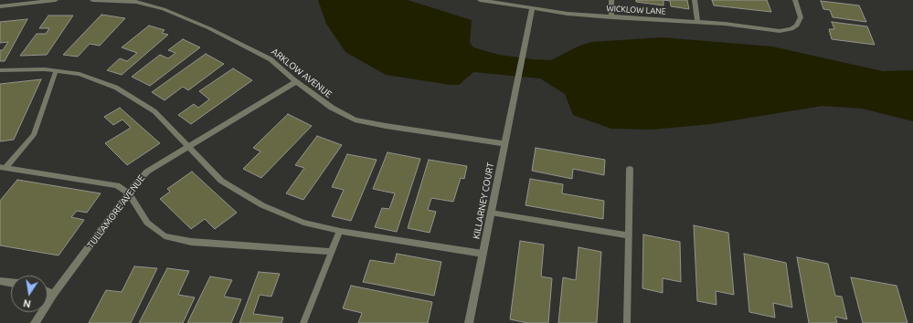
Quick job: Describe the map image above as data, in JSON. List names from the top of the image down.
{
  "streets": {
    "street": [
      "WICKLOW LANE",
      "ARKLOW AVENUE",
      "KILLARNEY COURT",
      "TULLAMORE AVENUE"
    ]
  },
  "crossings": [
    ["WICKLOW LANE", "KILLARNEY COURT"],
    ["ARKLOW AVENUE", "KILLARNEY COURT"],
    ["ARKLOW AVENUE", "TULLAMORE AVENUE"]
  ],
  "north": "bottom"
}
